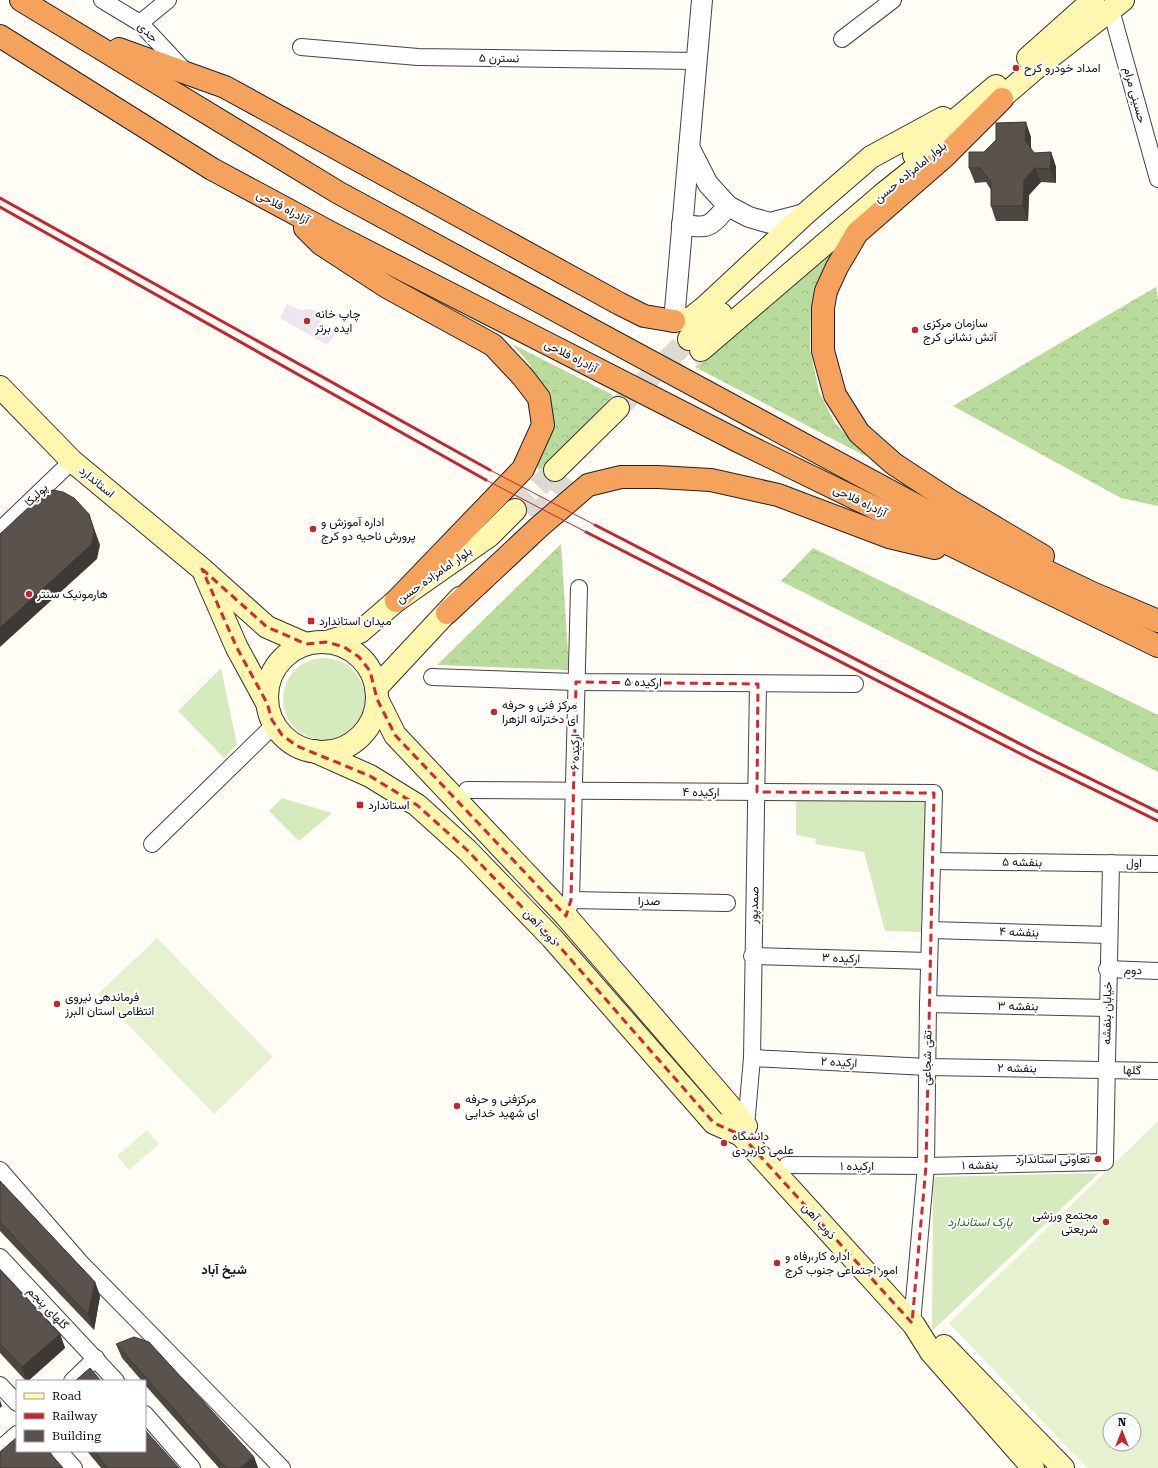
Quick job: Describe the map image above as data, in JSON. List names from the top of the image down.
{
  "streets": {
    "highway": ["آزادراه فلاحی"],
    "main road": ["بلوار امامزاده حسن", "استاندارد", "ذوب آهن"],
    "street": [
      "جدی",
      "نسترن ۵",
      "حسینی مرام",
      "پولیکا",
      "ارکیده ۵",
      "ارکیده ۶",
      "ارکیده ۴",
      "بنفشه ۵",
      "اول",
      "صدرا",
      "صمدپور",
      "بنفشه ۴",
      "ارکیده ۳",
      "دوم",
      "بنفشه ۳",
      "خیابان بنفشه",
      "تقی شجاعی",
      "ارکیده ۲",
      "بنفشه ۲",
      "گلها",
      "بنفشه ۱",
      "ارکیده ۱",
      "گلهای پنجم"
    ]
  },
  "crossings": [
    ["حسینی مرام", "بلوار امامزاده حسن"],
    ["بلوار امامزاده حسن", "استاندارد"],
    ["بلوار امامزاده حسن", "ذوب آهن"],
    ["استاندارد", "پولیکا"],
    ["استاندارد", "ذوب آهن"],
    ["ارکیده ۵", "ارکیده ۶"],
    ["ارکیده ۵", "صمدپور"],
    ["ارکیده ۶", "ارکیده ۴"],
    ["ارکیده ۶", "صدرا"],
    ["ارکیده ۶", "ذوب آهن"],
    ["ارکیده ۴", "صمدپور"],
    ["ارکیده ۴", "تقی شجاعی"],
    ["بنفشه ۵", "اول"],
    ["بنفشه ۵", "خیابان بنفشه"],
    ["بنفشه ۵", "تقی شجاعی"],
    ["اول", "خیابان بنفشه"],
    ["صدرا", "ذوب آهن"],
    ["صمدپور", "ذوب آهن"],
    ["صمدپور", "ارکیده ۳"],
    ["صمدپور", "ارکیده ۲"],
    ["ذوب آهن", "تقی شجاعی"],
    ["بنفشه ۴", "خیابان بنفشه"],
    ["بنفشه ۴", "تقی شجاعی"],
    ["ارکیده ۳", "تقی شجاعی"],
    ["دوم", "خیابان بنفشه"],
    ["بنفشه ۳", "خیابان بنفشه"],
    ["بنفشه ۳", "تقی شجاعی"],
    ["خیابان بنفشه", "بنفشه ۲"],
    ["خیابان بنفشه", "گلها"],
    ["خیابان بنفشه", "بنفشه ۱"],
    ["تقی شجاعی", "ارکیده ۲"],
    ["تقی شجاعی", "بنفشه ۲"],
    ["تقی شجاعی", "بنفشه ۱"],
    ["تقی شجاعی", "ارکیده ۱"],
    ["ارکیده ۲", "بنفشه ۲"],
    ["بنفشه ۲", "گلها"],
    ["بنفشه ۱", "ارکیده ۱"]
  ],
  "districts": ["شیخ آباد"],
  "parks": ["پارک استاندارد"],
  "places": {
    "other": [
      "امداد خودرو کرح",
      "چاپ خانه ایده برتر",
      "سازمان مرکزی آتش نشانی کرج",
      "اداره آموزش و پرورش ناحیه دو کرج",
      "هارمونیک سنتر",
      "مرکز فنی و حرفه ای دخترانه الزهرا",
      "فرماندهی نیروی انتظامی استان البرز",
      "مرکزفنی و حرفه ای شهید خدایی",
      "دانشگاه علمی کاربردی",
      "تعاونی استاندارد",
      "مجتمع ورزشی شریعتی",
      "اداره کار،رفاه و امور اجتماعی جنوب کرج"
    ],
    "transit": ["میدان استاندارد", "استاندارد"]
  },
  "legend": ["Road", "Railway", "Building"],
  "north": "top"
}
